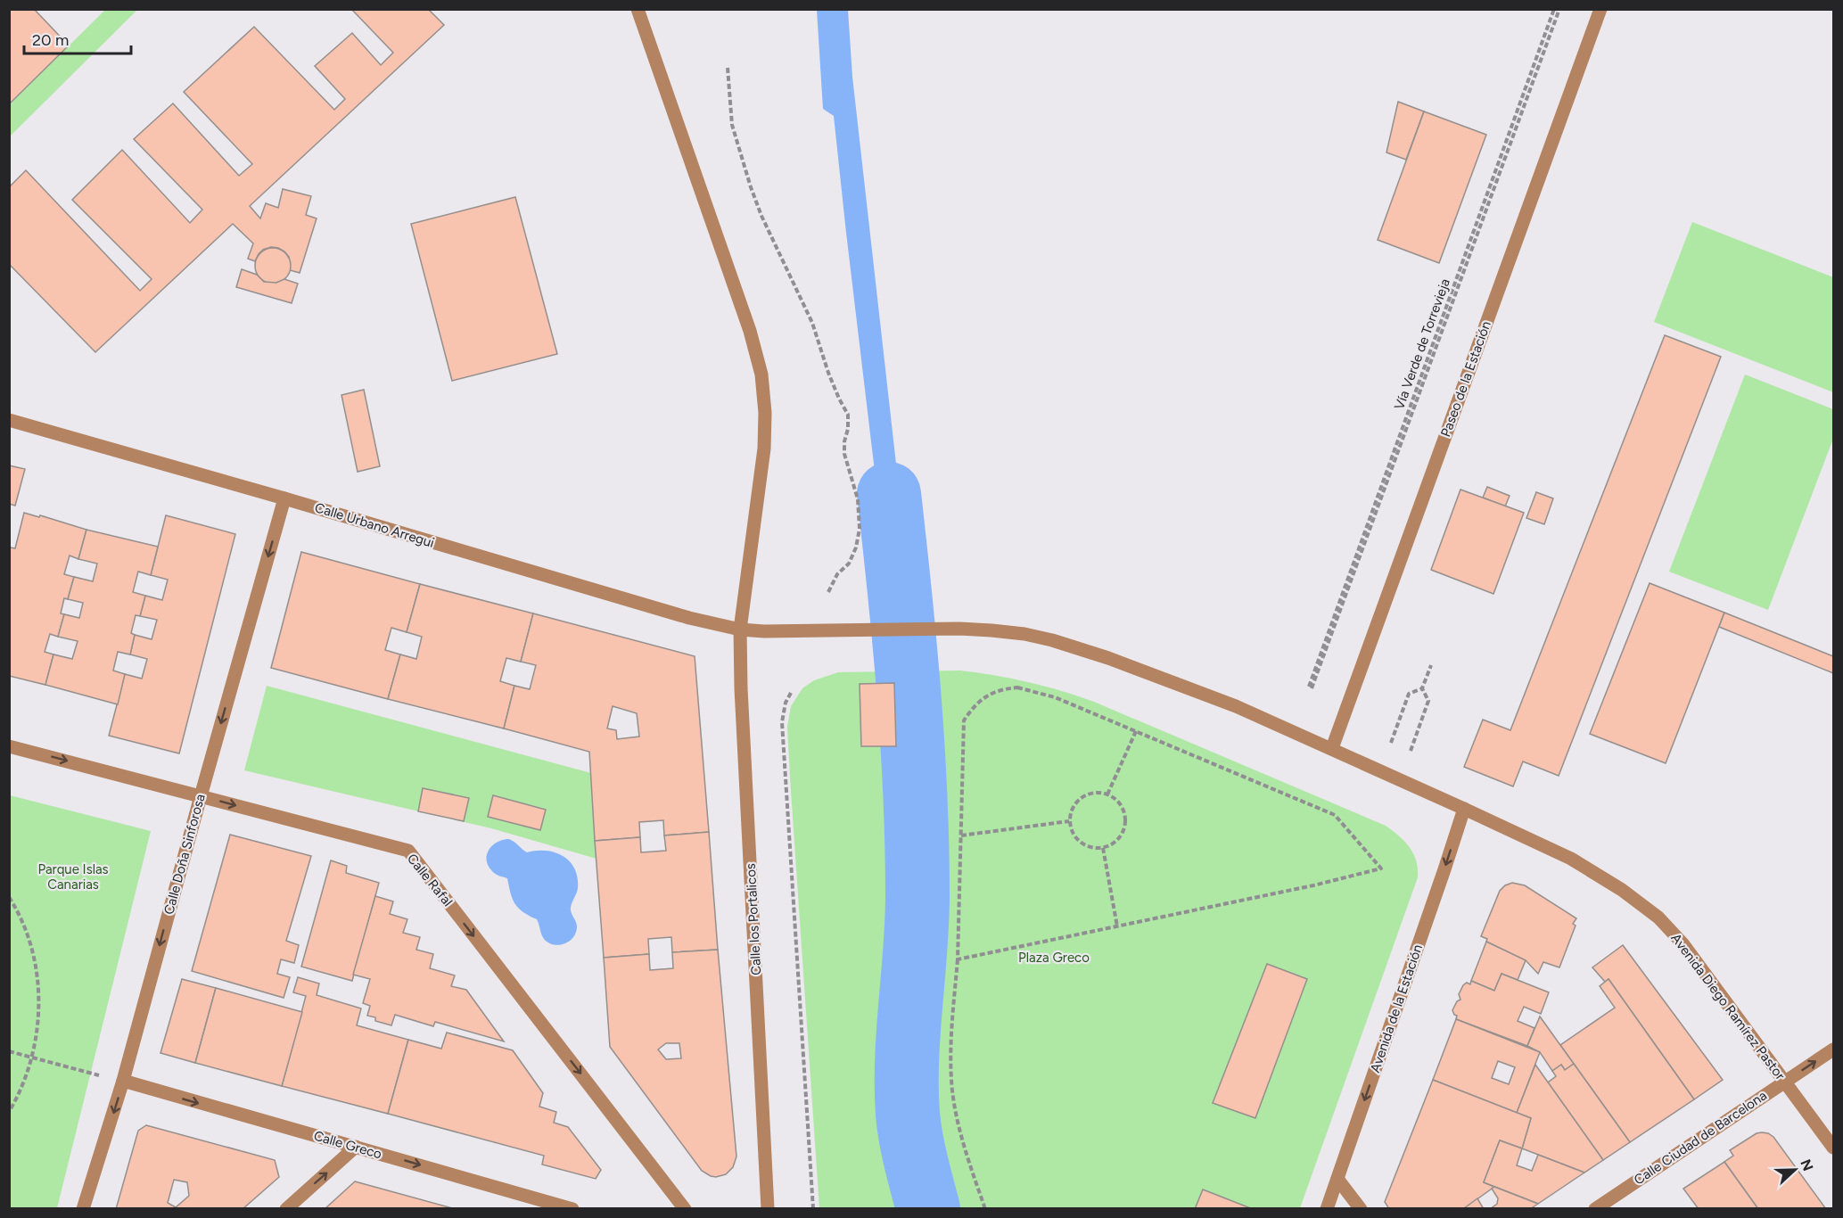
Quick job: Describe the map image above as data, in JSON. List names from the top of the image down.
{
  "streets": {
    "street": [
      "Paseo de la Estación",
      "Calle Urbano Arregui",
      "Calle Doña Sinforosa",
      "Calle Rafal",
      "Calle los Portalicos",
      "Avenida Diego Ramírez Pastor",
      "Avenida de la Estación",
      "Calle Ciudad de Barcelona",
      "Calle Greco"
    ],
    "path": ["Vía Verde de Torrevieja"]
  },
  "crossings": [
    ["Paseo de la Estación", "Calle Urbano Arregui"],
    ["Calle Urbano Arregui", "Calle Doña Sinforosa"],
    ["Calle Urbano Arregui", "Calle los Portalicos"],
    ["Calle Doña Sinforosa", "Calle Rafal"],
    ["Calle Doña Sinforosa", "Calle Greco"],
    ["Avenida Diego Ramírez Pastor", "Avenida de la Estación"],
    ["Avenida Diego Ramírez Pastor", "Calle Ciudad de Barcelona"]
  ],
  "one_way": [
    "Calle Doña Sinforosa",
    "Calle Rafal",
    "Avenida de la Estación",
    "Calle Greco"
  ],
  "parks": ["Parque Islas Canarias", "Plaza Greco"],
  "scale_bar": "20 m",
  "north": "right"
}
